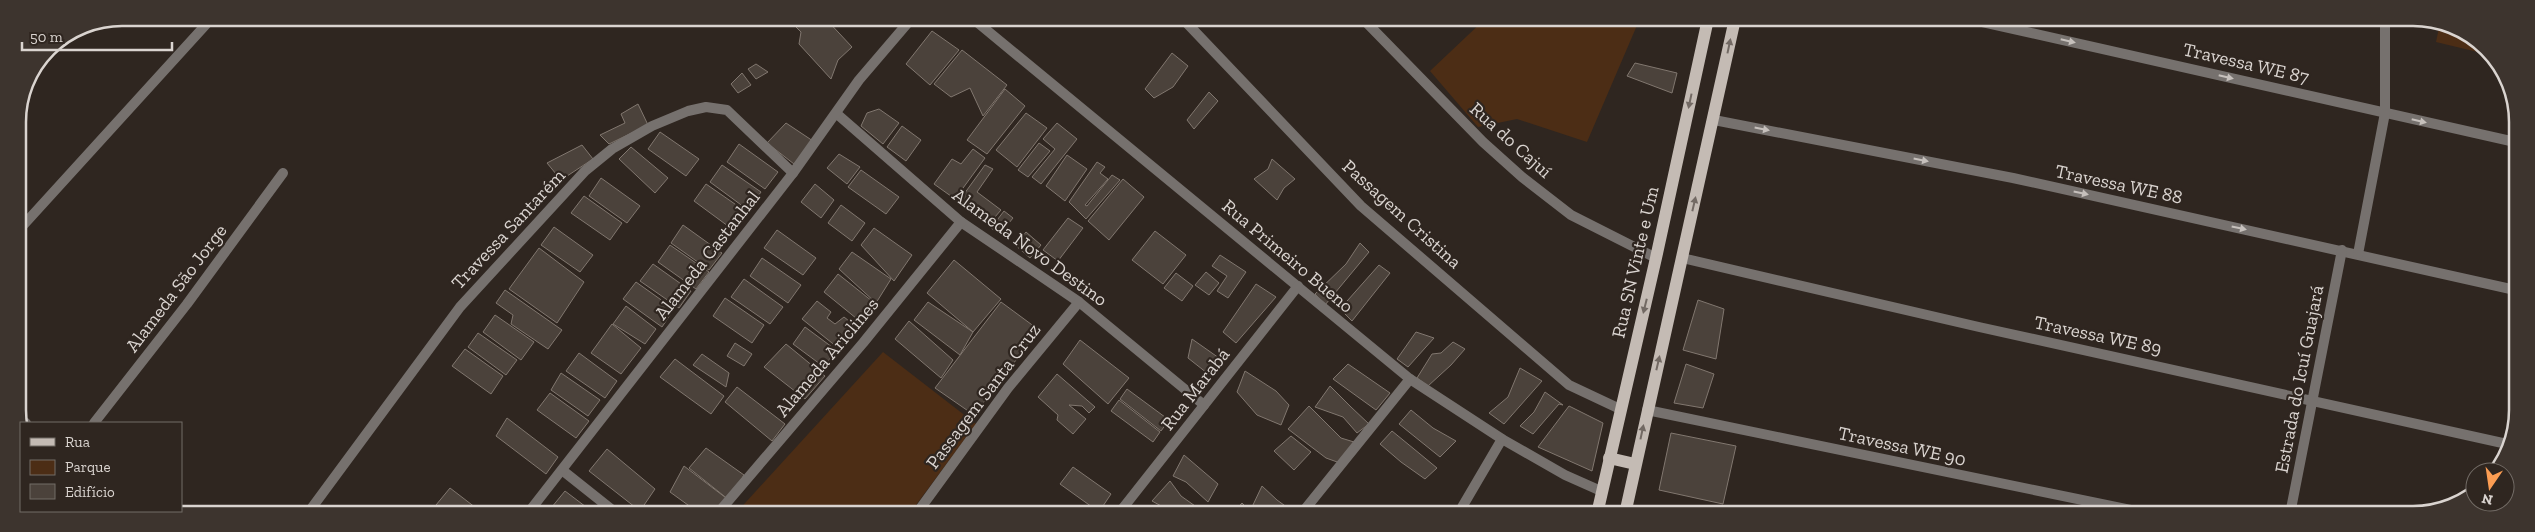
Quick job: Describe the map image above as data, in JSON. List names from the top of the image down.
{
  "streets": {
    "main road": ["Rua SN Vinte e Um"],
    "street": [
      "Travessa WE 87",
      "Rua do Cajuí",
      "Travessa WE 88",
      "Passagem Cristina",
      "Travessa Santarém",
      "Alameda Novo Destino",
      "Alameda Castanhal",
      "Rua Primeiro Bueno",
      "Alameda São Jorge",
      "Travessa WE 89",
      "Alameda Ariclines",
      "Estrada do Icuí Guajará",
      "Rua Marabá",
      "Passagem Santa Cruz",
      "Travessa WE 90"
    ]
  },
  "crossings": [
    ["Rua do Cajuí", "Rua SN Vinte e Um"],
    ["Travessa WE 88", "Estrada do Icuí Guajará"],
    ["Passagem Cristina", "Rua SN Vinte e Um"],
    ["Travessa Santarém", "Alameda Castanhal"],
    ["Alameda Novo Destino", "Alameda Castanhal"],
    ["Alameda Novo Destino", "Alameda Ariclines"],
    ["Alameda Novo Destino", "Rua Marabá"],
    ["Alameda Novo Destino", "Passagem Santa Cruz"],
    ["Rua Primeiro Bueno", "Rua SN Vinte e Um"],
    ["Rua Primeiro Bueno", "Rua Marabá"],
    ["Travessa WE 89", "Estrada do Icuí Guajará"]
  ],
  "one_way": ["Travessa WE 87", "Travessa WE 88"],
  "legend": ["Rua", "Parque", "Edifício"],
  "scale_bar": "50 m",
  "north": "bottom"
}
